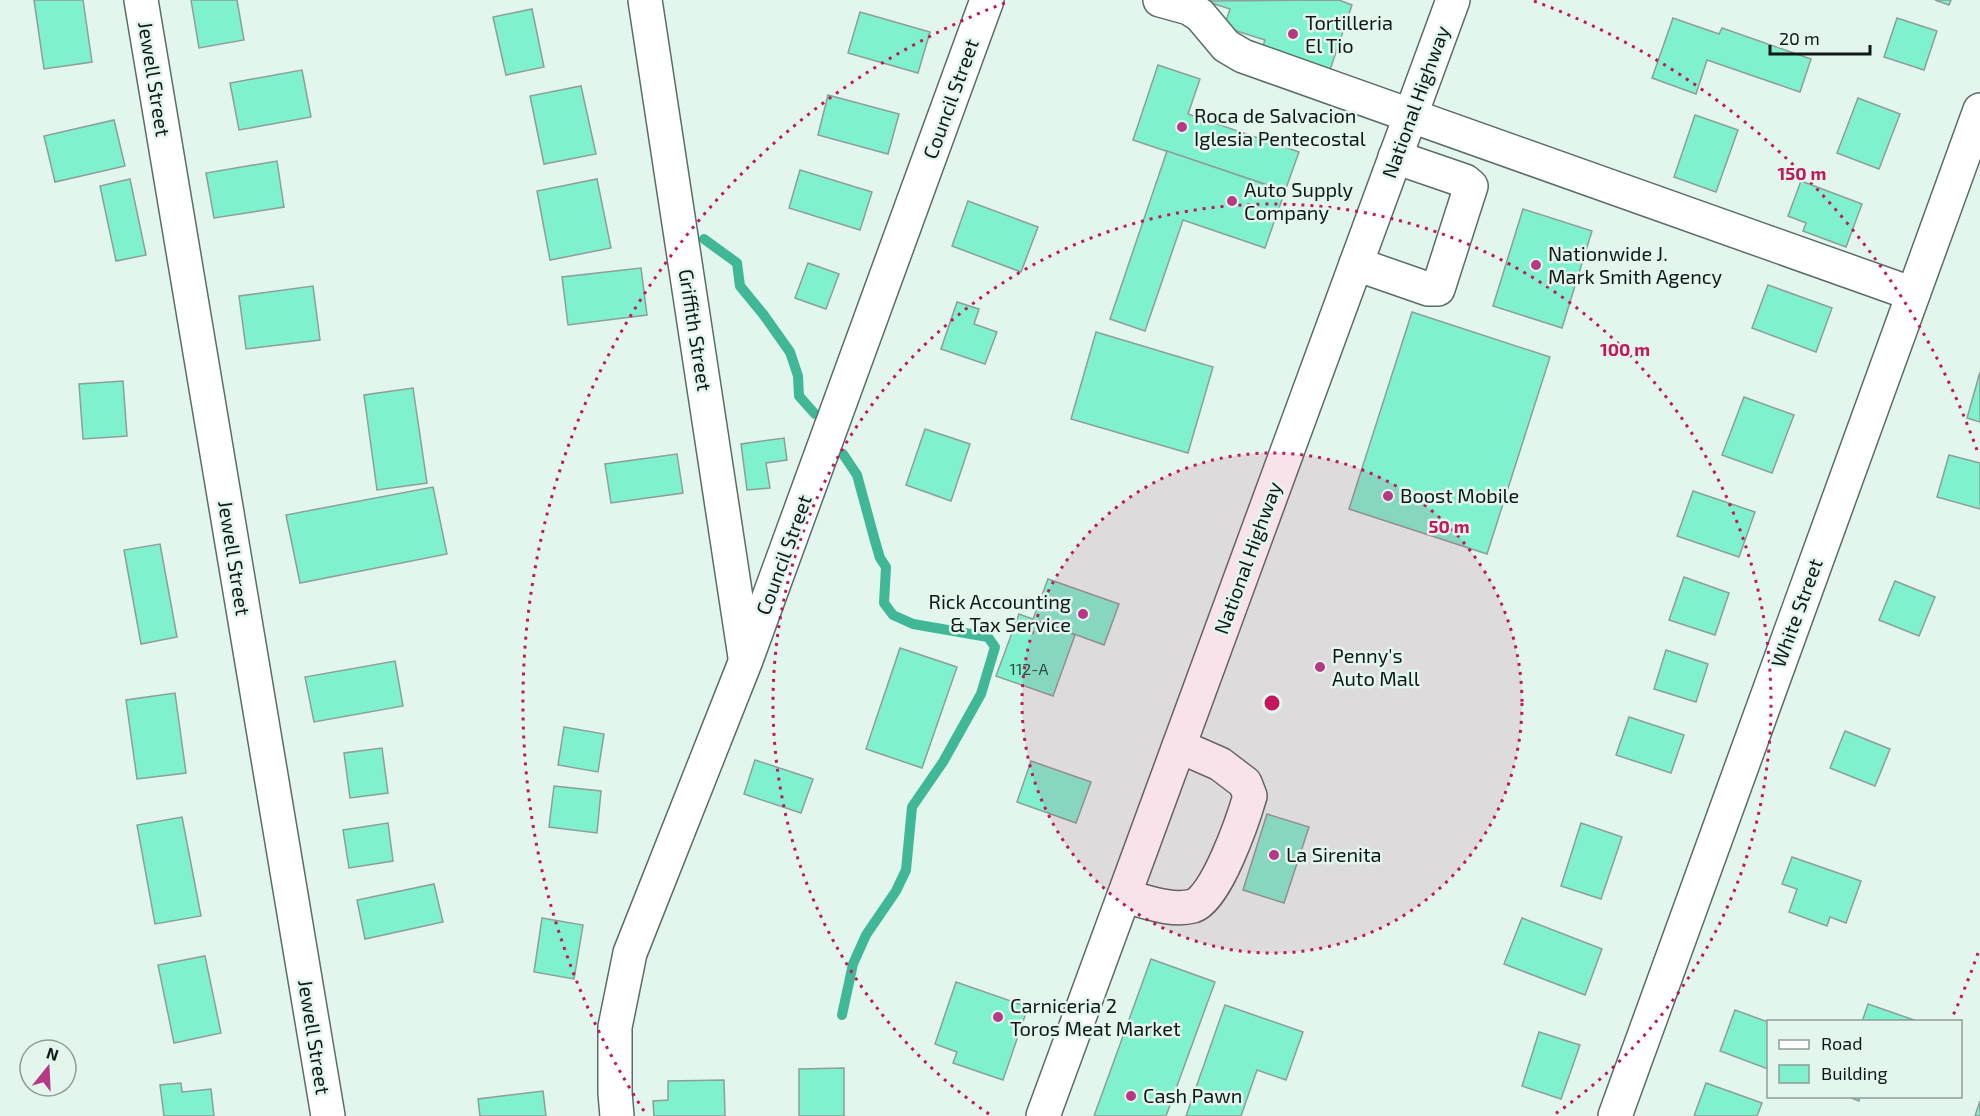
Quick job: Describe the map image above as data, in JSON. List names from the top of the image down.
{
  "streets": {
    "street": [
      "Jewell Street",
      "Council Street",
      "National Highway",
      "Griffith Street",
      "White Street"
    ]
  },
  "crossings": [
    ["Council Street", "Griffith Street"]
  ],
  "places": [
    "Tortilleria El Tio",
    "Roca de Salvacion Iglesia Pentecostal",
    "Auto Supply Company",
    "Nationwide J. Mark Smith Agency",
    "Boost Mobile",
    "Rick Accounting & Tax Service",
    "Penny's Auto Mall",
    "La Sirenita",
    "Carniceria 2 Toros Meat Market",
    "Cash Pawn"
  ],
  "house_numbers": ["112-A"],
  "legend": ["Road", "Building"],
  "scale_bar": "20 m",
  "north": "top",
  "rings": ["150 m", "100 m", "50 m"]
}
